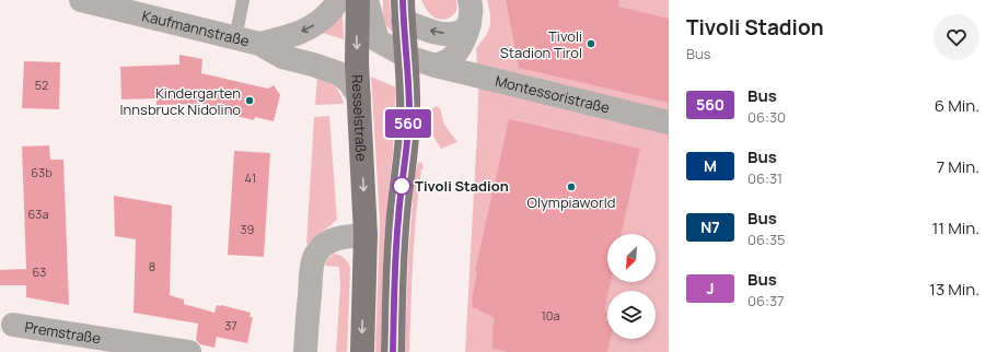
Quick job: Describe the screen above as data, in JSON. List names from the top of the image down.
{
  "streets": {
    "main road": ["Resselstraße"],
    "street": ["Kaufmannstraße", "Montessoristraße", "Premstraße"]
  },
  "places": [
    "Tivoli Stadion Tirol",
    "Kindergarten Innsbruck Nidolino",
    "Tivoli Stadion",
    "Olympiaworld"
  ],
  "lines": ["bus line 560"],
  "house_numbers": [
    "52",
    "63b",
    "41",
    "63a",
    "39",
    "8",
    "63",
    "10a",
    "37"
  ],
  "north": "bottom left",
  "page": {
    "on_map": "560",
    "heading": ["Tivoli Stadion", "Bus"],
    "list": [
      {
        "mark": "560",
        "name": "Bus",
        "note": "06:30",
        "value": "6 Min."
      },
      {
        "mark": "M",
        "name": "Bus",
        "note": "06:31",
        "value": "7 Min."
      },
      {
        "mark": "N7",
        "name": "Bus",
        "note": "06:35",
        "value": "11 Min."
      },
      {
        "mark": "J",
        "name": "Bus",
        "note": "06:37",
        "value": "13 Min."
      }
    ]
  }
}
